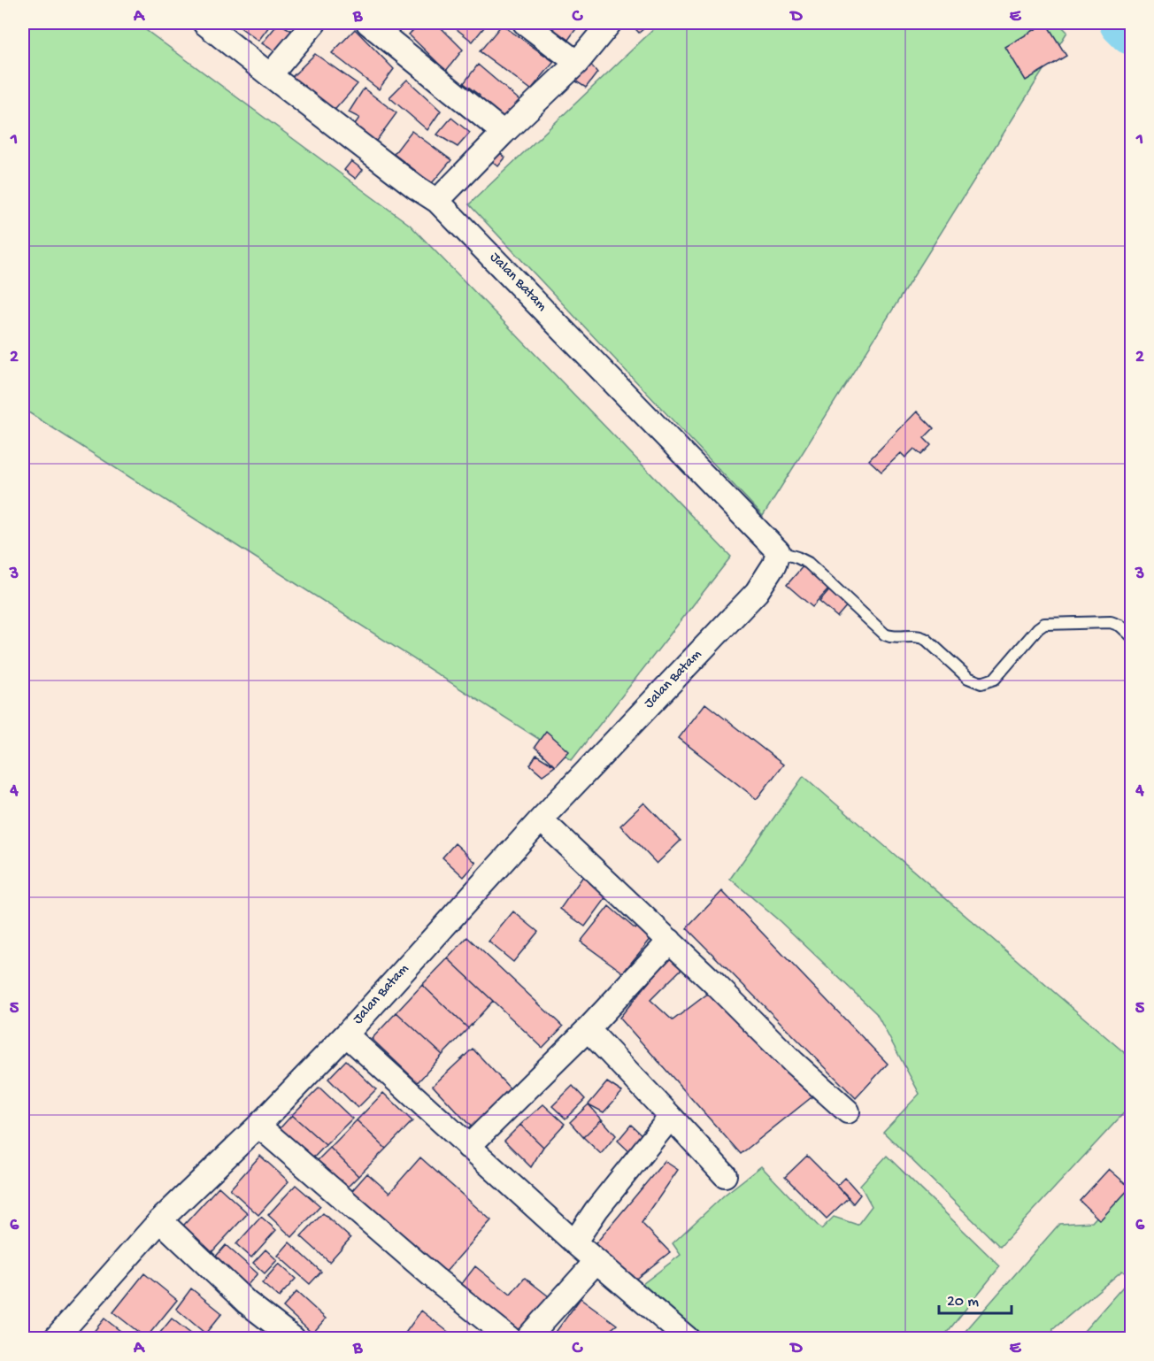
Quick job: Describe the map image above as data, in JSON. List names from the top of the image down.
{
  "streets": {
    "street": ["Jalan Batam"]
  },
  "scale_bar": "20 m",
  "grid": {
    "columns": [
      "A",
      "B",
      "C",
      "D",
      "E"
    ],
    "rows": [
      "1",
      "2",
      "3",
      "4",
      "5",
      "6"
    ]
  }
}
